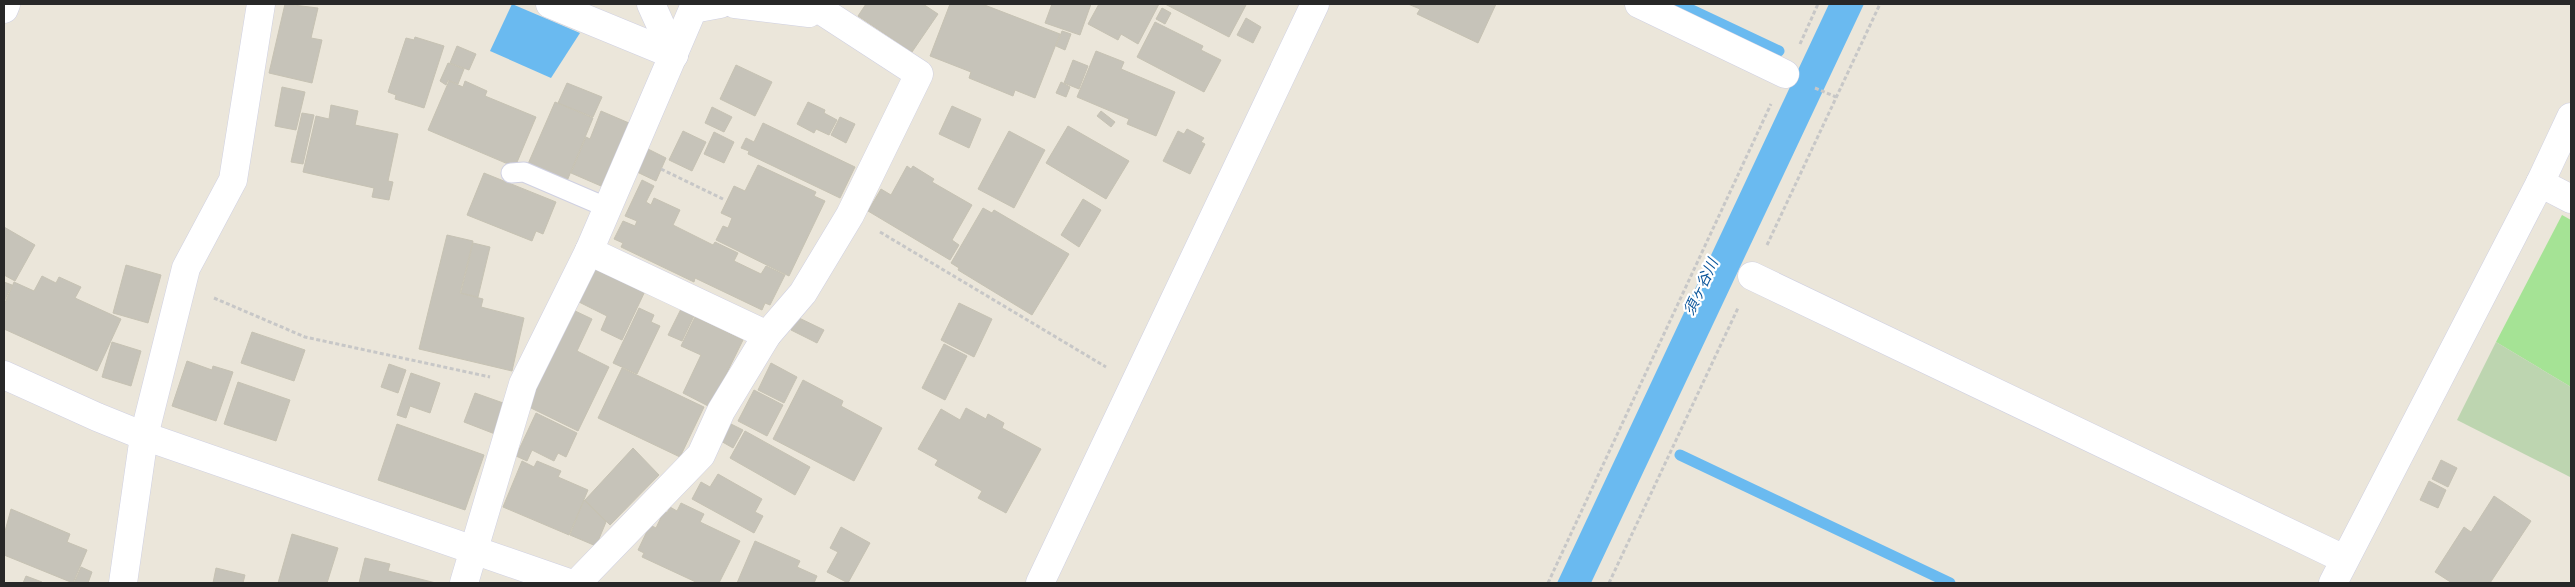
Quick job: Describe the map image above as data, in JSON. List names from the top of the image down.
{
  "water": ["須ヶ谷川"]
}
